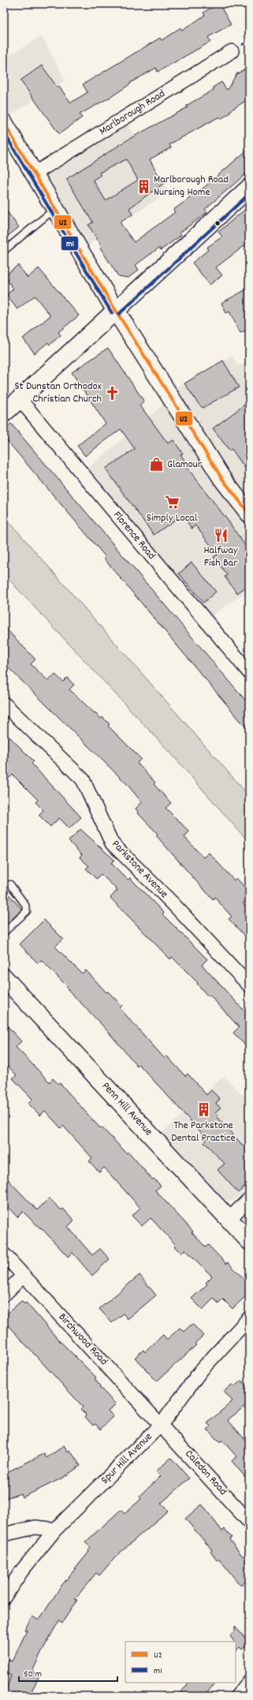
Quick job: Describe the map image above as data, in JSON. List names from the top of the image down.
{
  "streets": {
    "main road": ["Penn Hill Avenue"],
    "street": [
      "Marlborough Road",
      "Florence Road",
      "Parkstone Avenue",
      "Birchwood Road",
      "Spur Hill Avenue",
      "Caledon Road"
    ]
  },
  "crossings": [
    ["Birchwood Road", "Spur Hill Avenue"],
    ["Birchwood Road", "Caledon Road"],
    ["Spur Hill Avenue", "Caledon Road"]
  ],
  "places": {
    "building": ["Marlborough Road Nursing Home", "The Parkstone Dental Practice"],
    "church": ["St Dunstan Orthodox Christian Church"],
    "shop": ["Glamour"],
    "supermarket": ["Simply Local"],
    "restaurant": ["Halfway Fish Bar"]
  },
  "lines": ["transit line U2", "transit line m1"],
  "legend": ["U2", "m1"],
  "scale_bar": "50 m"
}
